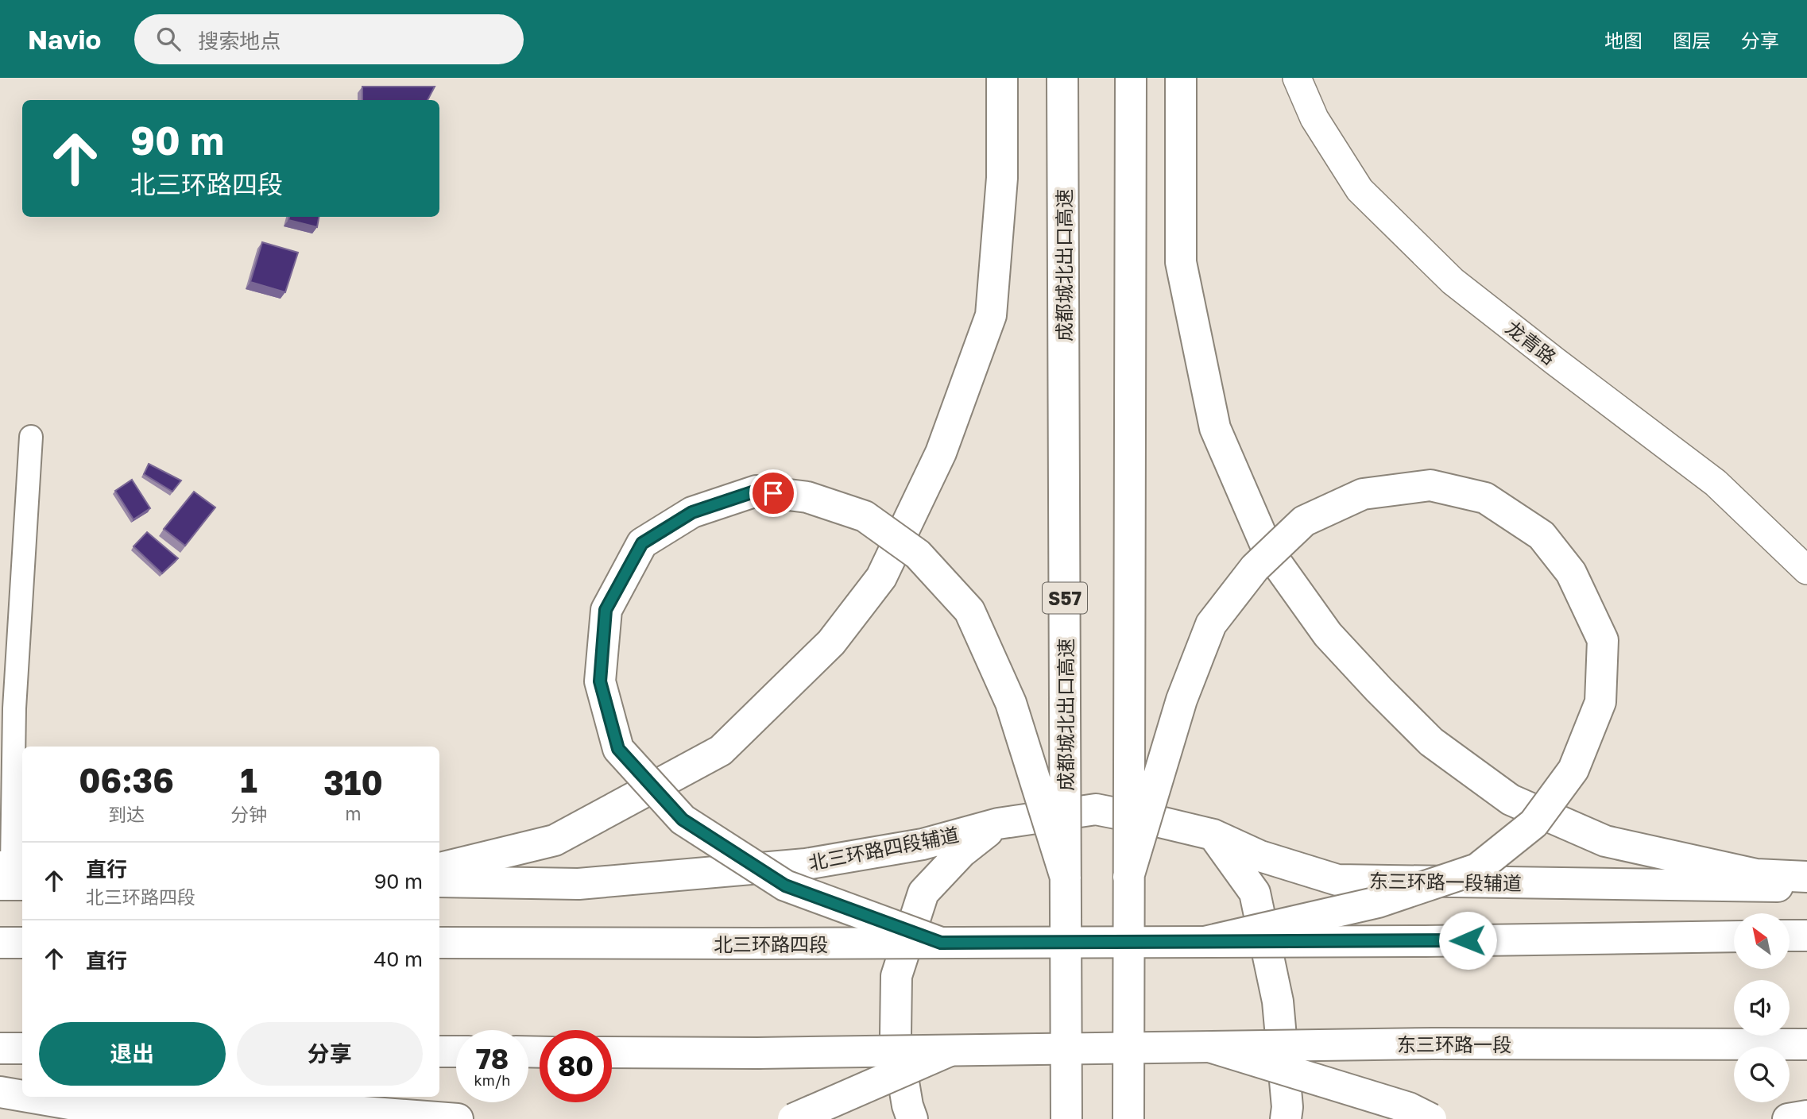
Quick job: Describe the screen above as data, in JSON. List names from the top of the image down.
{
  "streets": {
    "main road": [
      "成都城北出口高速",
      "S57",
      "北三环路四段辅道",
      "东三环路一段辅道",
      "北三环路四段",
      "东三环路一段"
    ],
    "street": ["龙青路"]
  },
  "crossings": [
    ["北三环路四段辅道", "东三环路一段辅道"]
  ],
  "north": "top left",
  "page": {
    "header": "Navio",
    "search": "搜索地点",
    "nav": ["地图", "图层", "分享"],
    "turn": ["90 m", "北三环路四段"],
    "eta": [
      "06:36",
      "到达",
      "1",
      "分钟",
      "310",
      "m"
    ],
    "list": [
      {
        "name": "直行",
        "note": "北三环路四段",
        "value": "90 m"
      },
      {
        "name": "直行",
        "value": "40 m"
      }
    ],
    "buttons": ["退出", "分享"],
    "speed": "78 km/h",
    "limit": "80"
  }
}
